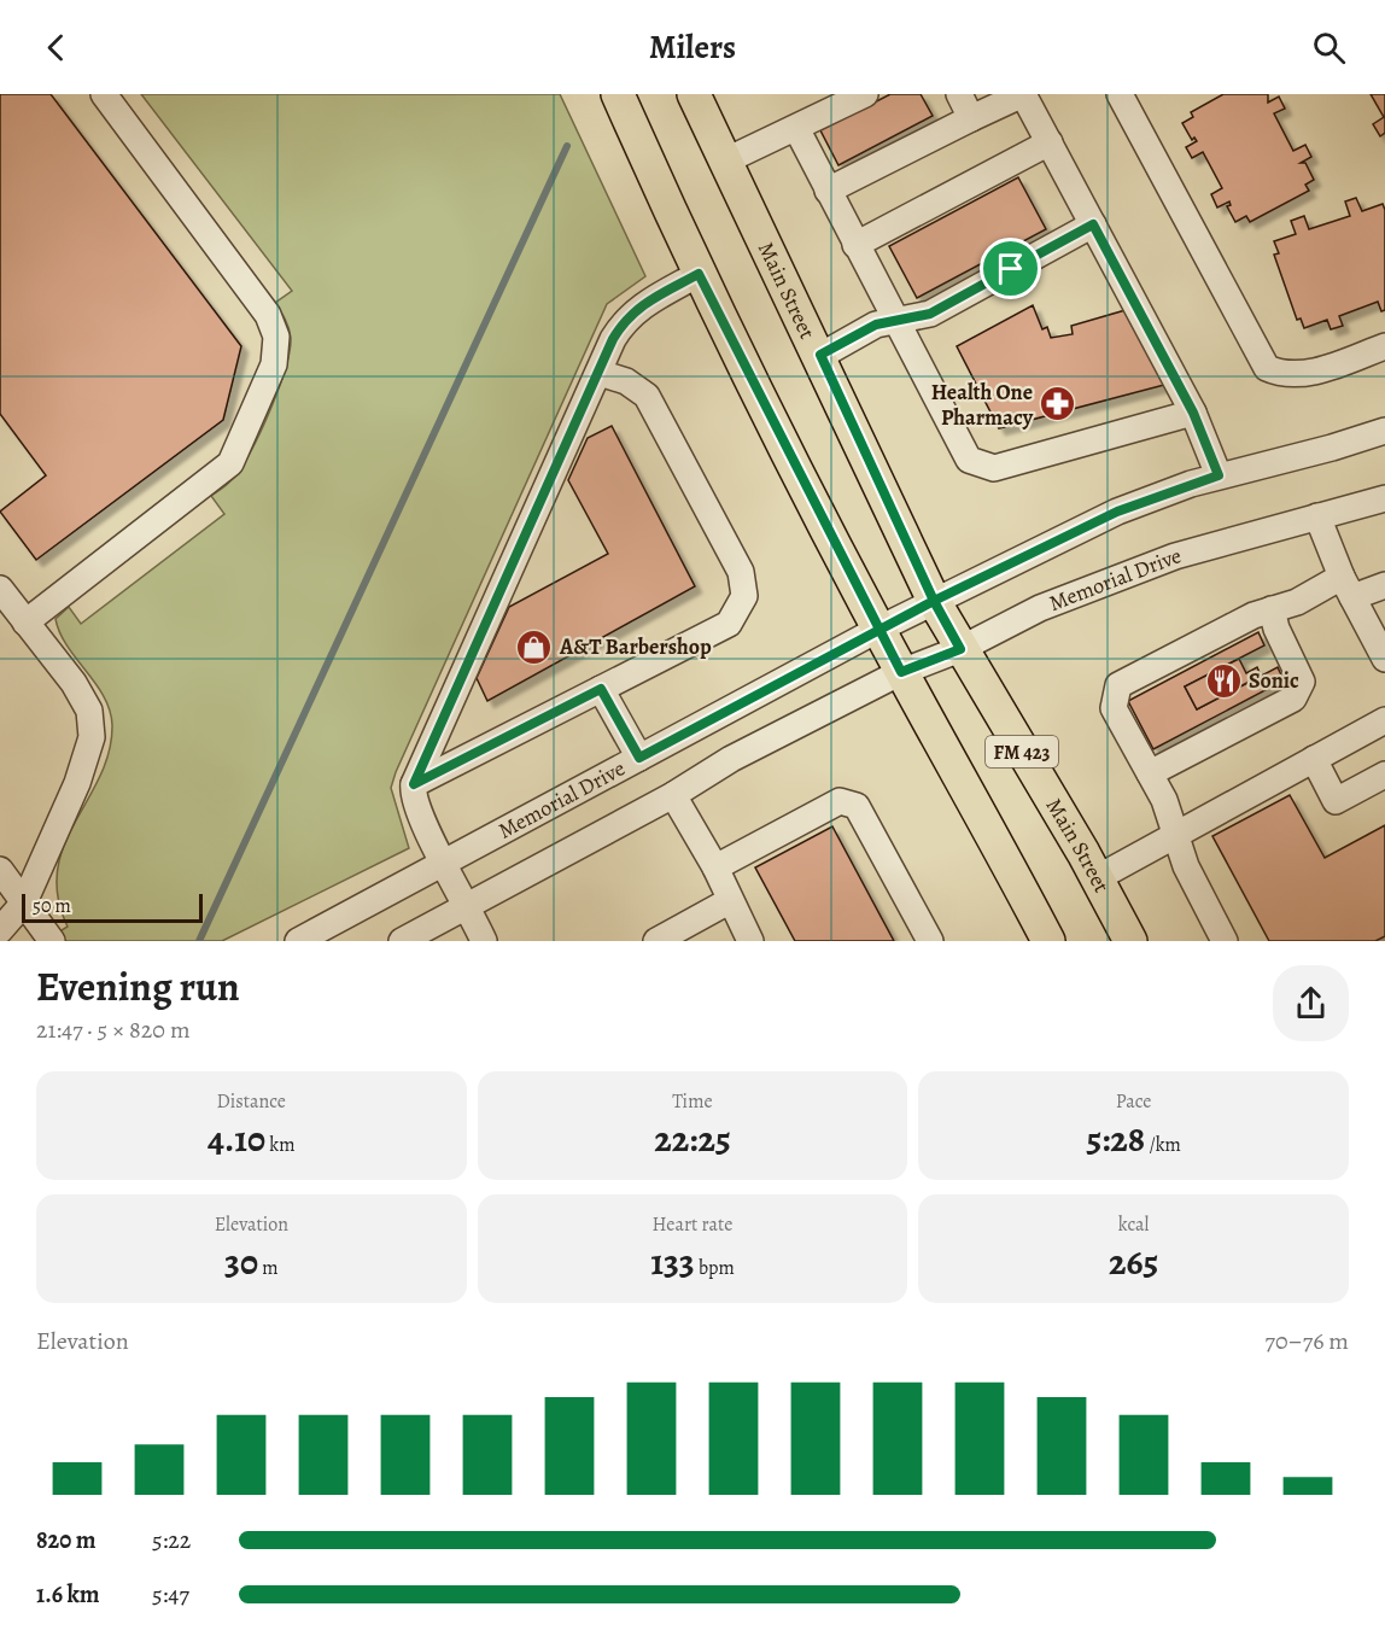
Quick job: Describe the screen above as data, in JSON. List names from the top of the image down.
{
  "streets": {
    "main road": ["Main Street", "FM 423"],
    "street": ["Memorial Drive"]
  },
  "crossings": [
    ["Main Street", "Memorial Drive"],
    ["Memorial Drive", "FM 423"]
  ],
  "places": {
    "pharmacy": ["Health One Pharmacy"],
    "shop": ["A&T Barbershop"],
    "restaurant": ["Sonic"]
  },
  "scale_bar": "50 m",
  "page": {
    "header": "Milers",
    "scale": "50 m",
    "heading": ["Evening run", "21:47 · 5 × 820 m"],
    "stats": [
      ["Distance", "4.10 km"],
      ["Time", "22:25"],
      ["Pace", "5:28 /km"],
      ["Elevation", "30 m"],
      ["Heart rate", "133 bpm"],
      ["kcal", "265"]
    ],
    "chart": ["Elevation", "70–76 m"],
    "list": [
      {
        "name": "820 m",
        "note": "5:22"
      },
      {
        "name": "1.6 km",
        "note": "5:47"
      }
    ]
  }
}
